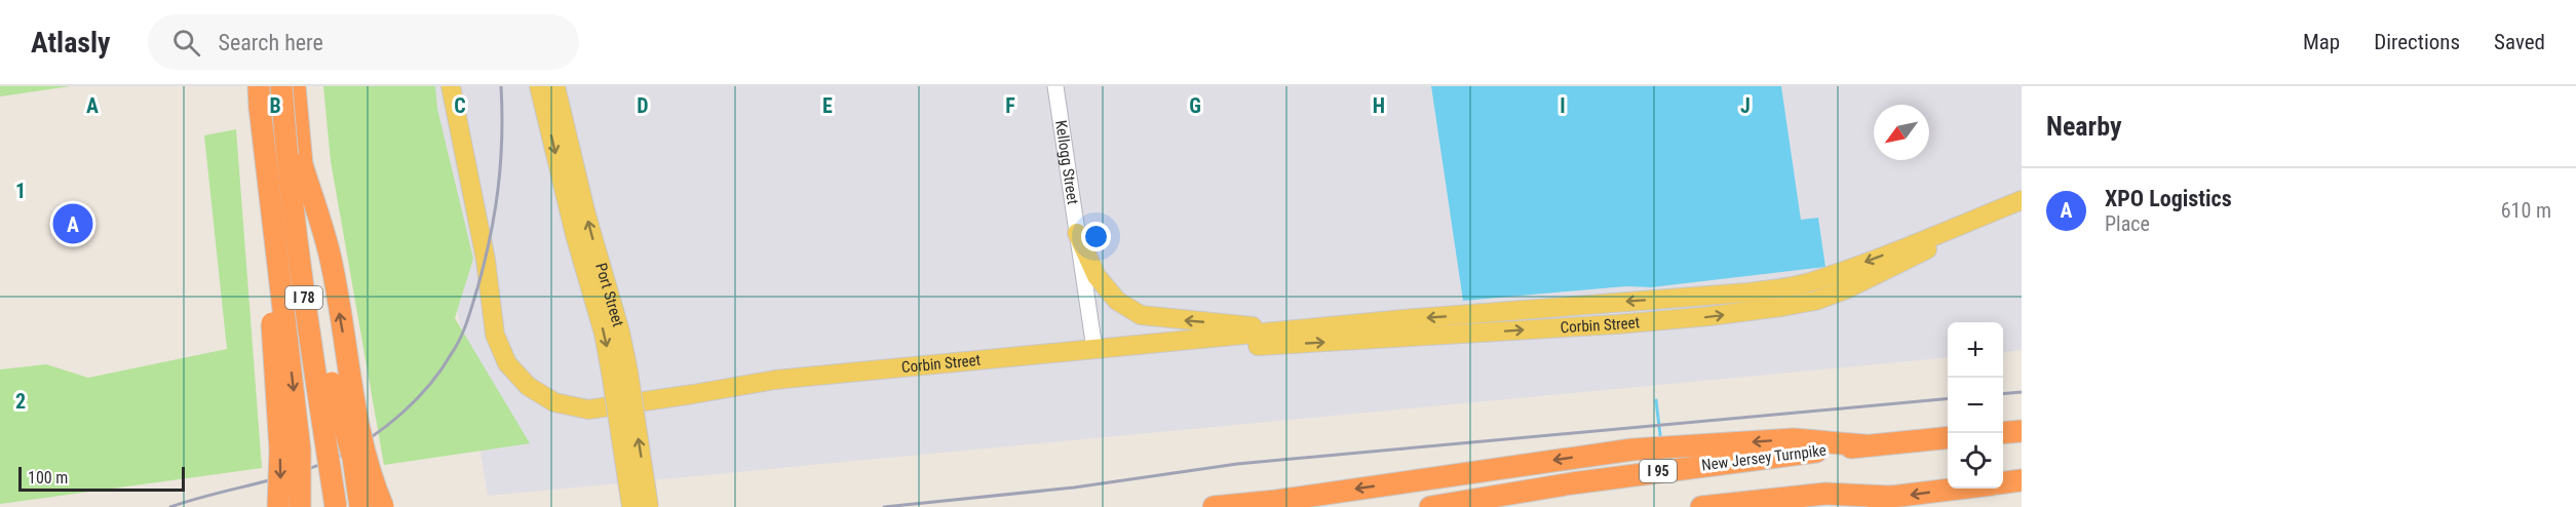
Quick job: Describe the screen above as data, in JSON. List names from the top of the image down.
{
  "streets": {
    "highway": ["I 78", "New Jersey Turnpike", "I 95"],
    "main road": ["Port Street", "Corbin Street"],
    "street": ["Kellogg Street"]
  },
  "crossings": [
    ["Kellogg Street", "Corbin Street"]
  ],
  "scale_bar": "100 m",
  "north": "bottom left",
  "page": {
    "header": "Atlasly",
    "search": "Search here",
    "nav": ["Map", "Directions", "Saved"],
    "heading": "Nearby",
    "list": [
      {
        "mark": "A",
        "name": "XPO Logistics",
        "note": "Place",
        "value": "610 m"
      }
    ],
    "pins": "A",
    "map_buttons": ["+", "−"],
    "scale": "100 m"
  },
  "grid": {
    "columns": [
      "A",
      "B",
      "C",
      "D",
      "E",
      "F",
      "G",
      "H",
      "I",
      "J"
    ],
    "rows": ["1", "2"]
  }
}
